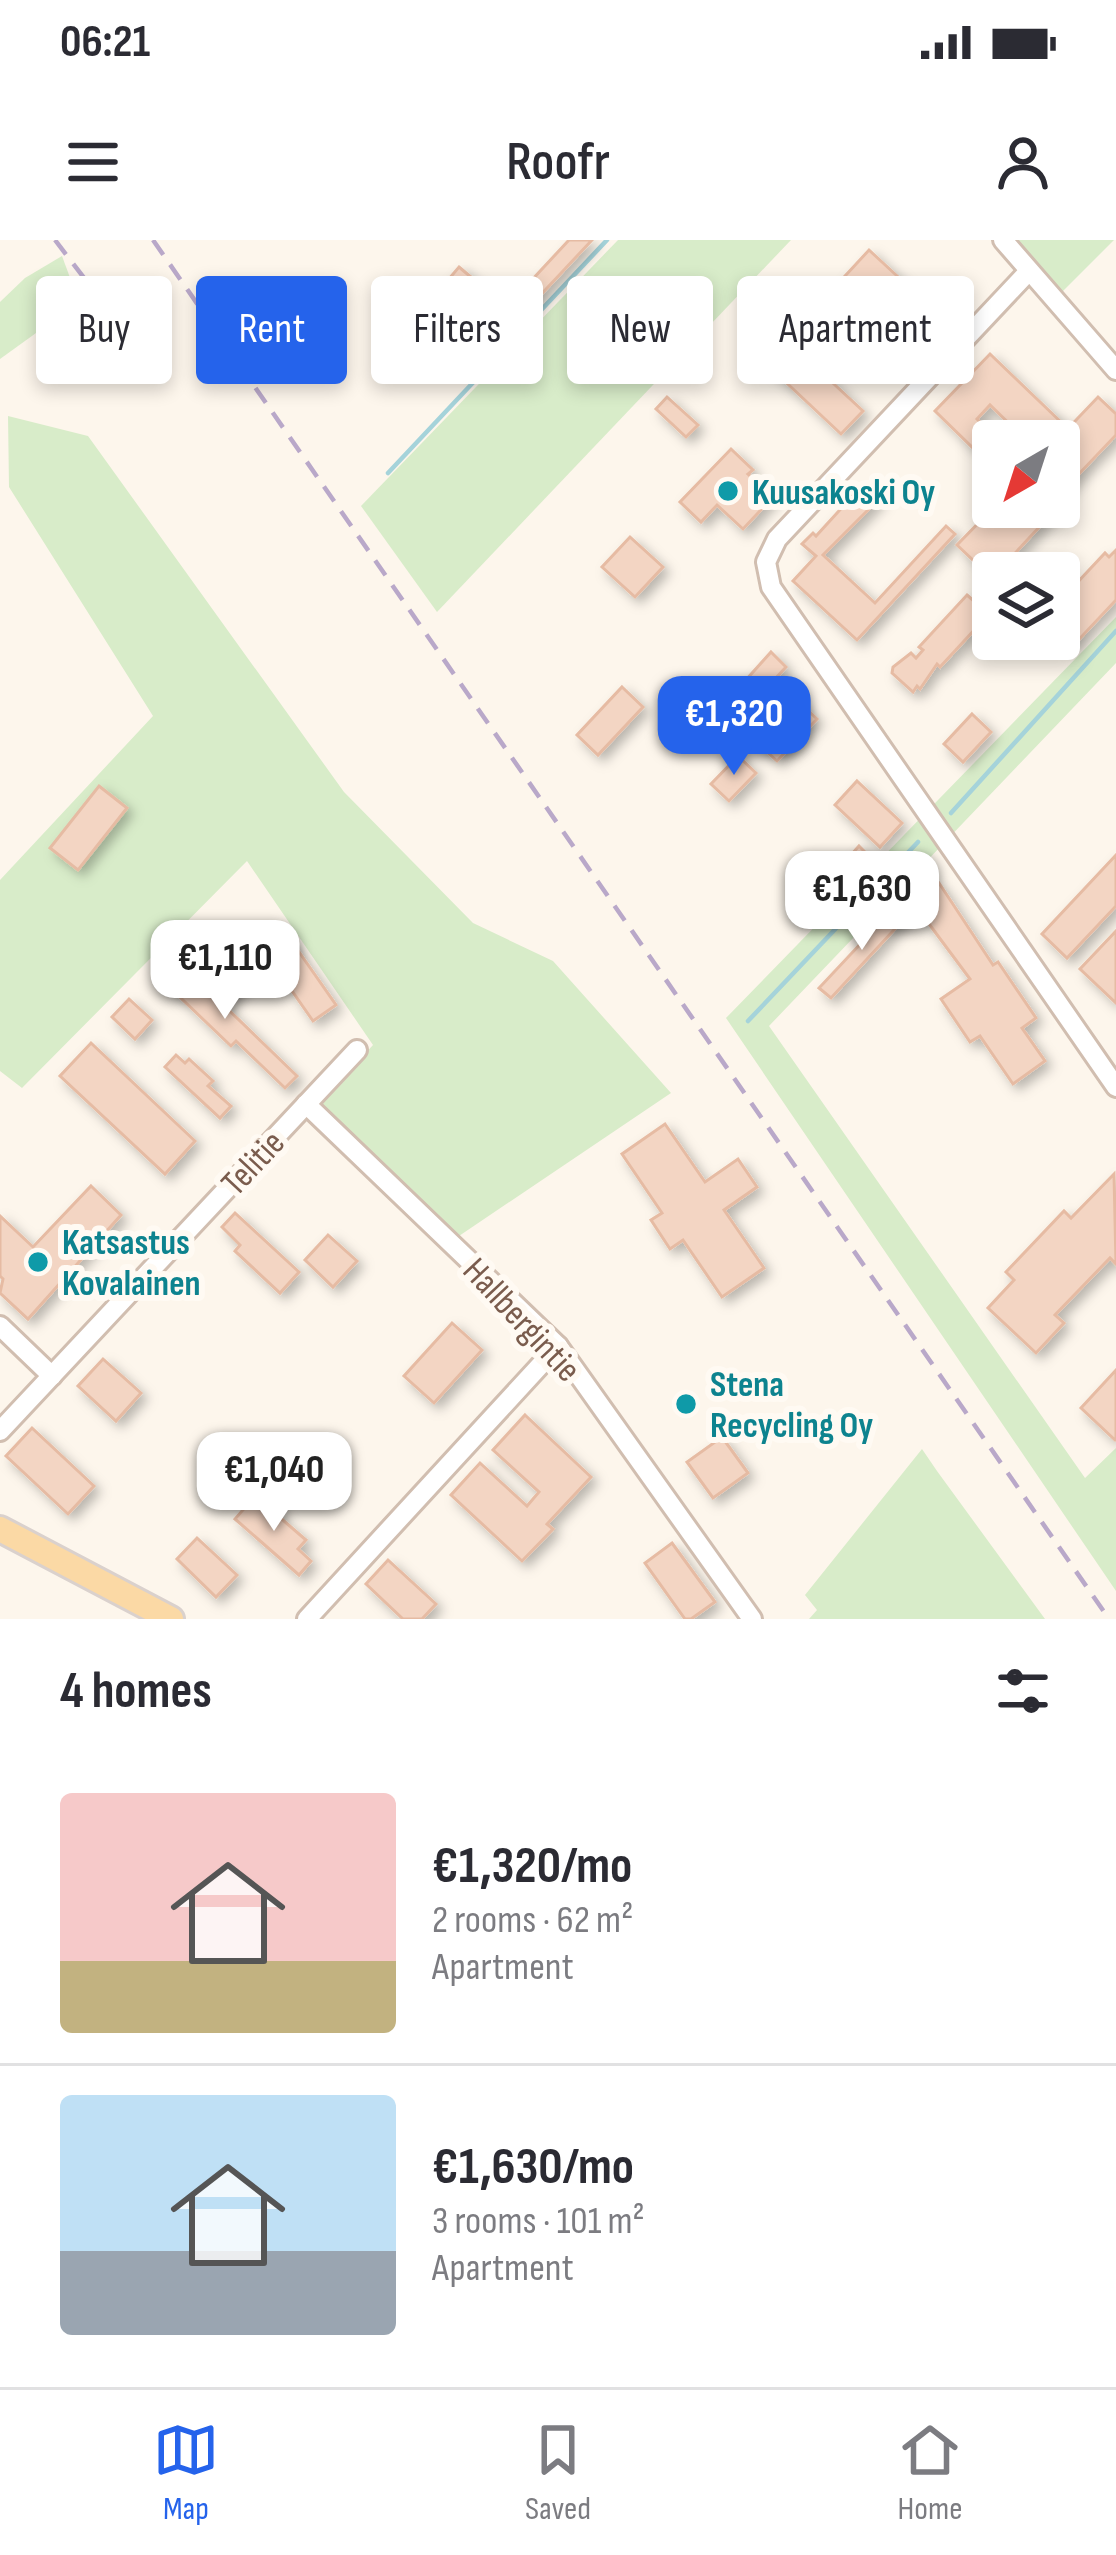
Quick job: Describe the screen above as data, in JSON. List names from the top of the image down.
{
  "streets": {
    "street": ["Telitie", "Hallbergintie"]
  },
  "crossings": [
    ["Telitie", "Hallbergintie"]
  ],
  "places": ["Kuusakoski Oy", "Katsastus Kovalainen", "Stena Recycling Oy"],
  "north": "bottom left",
  "page": {
    "status": "06:21",
    "header": "Roofr",
    "chip": [
      "Buy",
      "Rent",
      "Filters",
      "New",
      "Apartment"
    ],
    "price": [
      "€1,320",
      "€1,630",
      "€1,110",
      "€1,040"
    ],
    "heading": "4 homes",
    "list": [
      {
        "name": "€1,320/mo",
        "note": "2 rooms · 62 m² · Apartment"
      },
      {
        "name": "€1,630/mo",
        "note": "3 rooms · 101 m² · Apartment"
      }
    ],
    "tabs": ["Map", "Saved", "Home"]
  }
}
